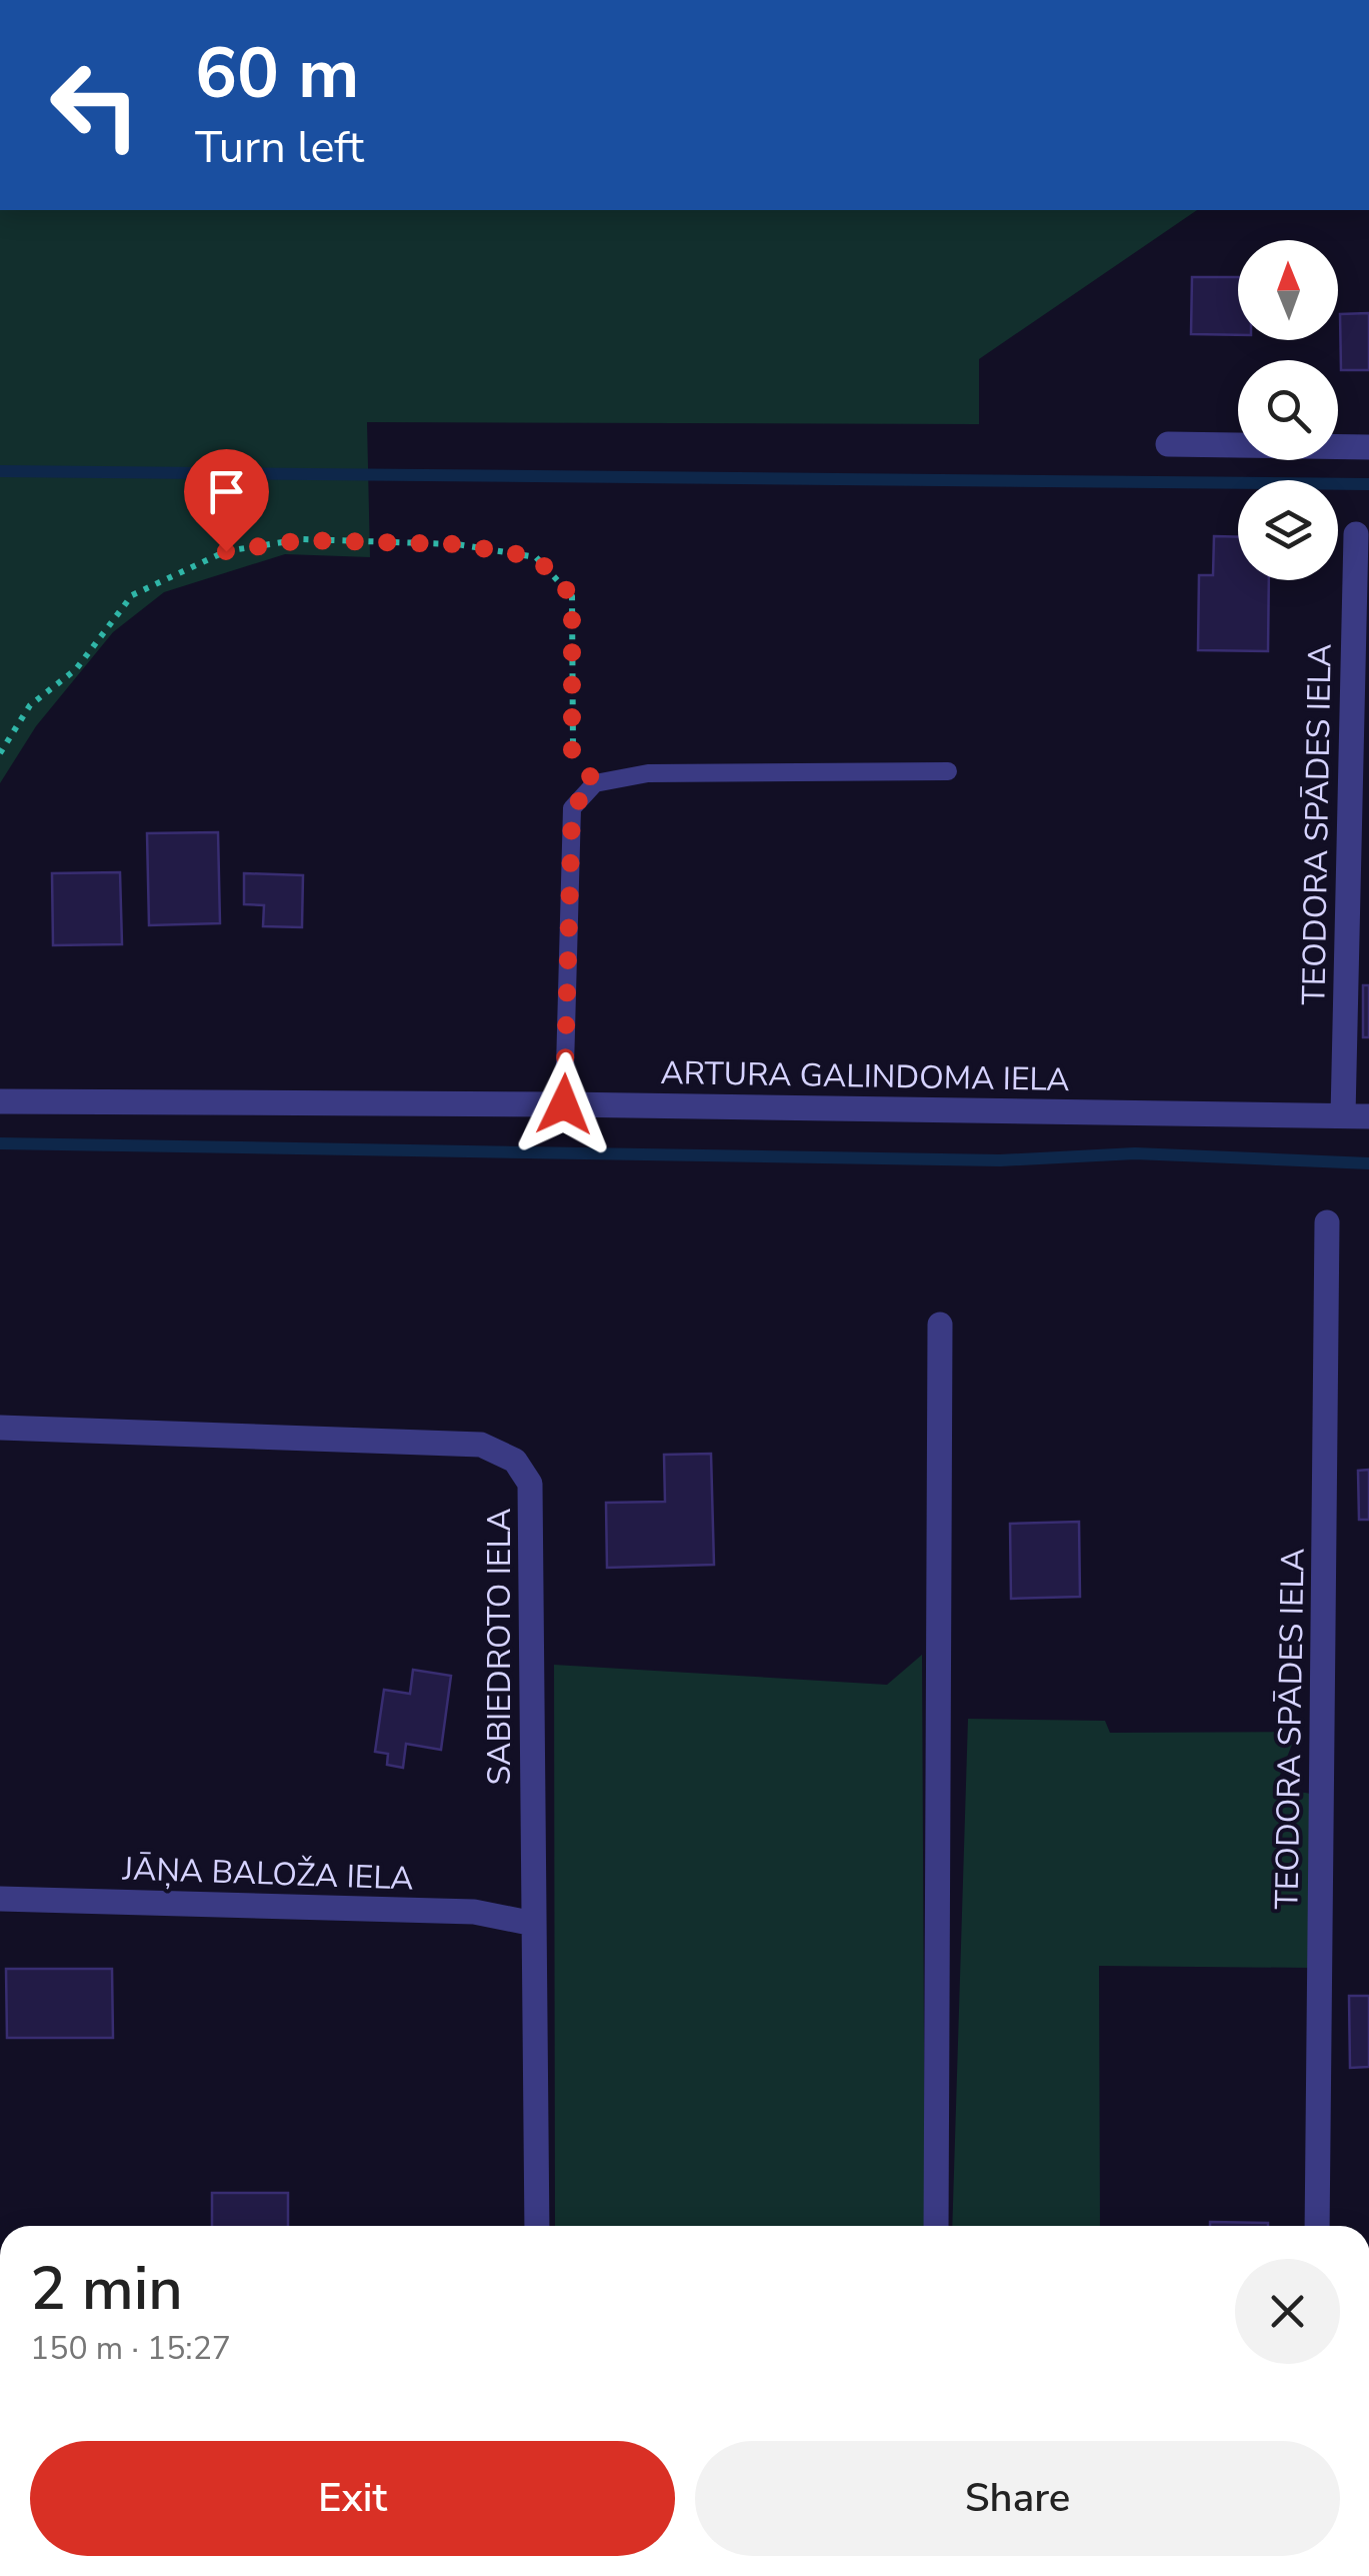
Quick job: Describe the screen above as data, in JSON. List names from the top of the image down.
{
  "streets": {
    "street": [
      "TEODORA SPĀDES IELA",
      "ARTURA GALINDOMA IELA",
      "SABIEDROTO IELA",
      "JĀŅA BALOŽA IELA"
    ]
  },
  "crossings": [
    ["TEODORA SPĀDES IELA", "ARTURA GALINDOMA IELA"],
    ["SABIEDROTO IELA", "JĀŅA BALOŽA IELA"]
  ],
  "north": "top",
  "page": {
    "turn": ["60 m", "Turn left"],
    "heading": ["2 min", "150 m · 15:27"],
    "buttons": ["Exit", "Share"]
  }
}
